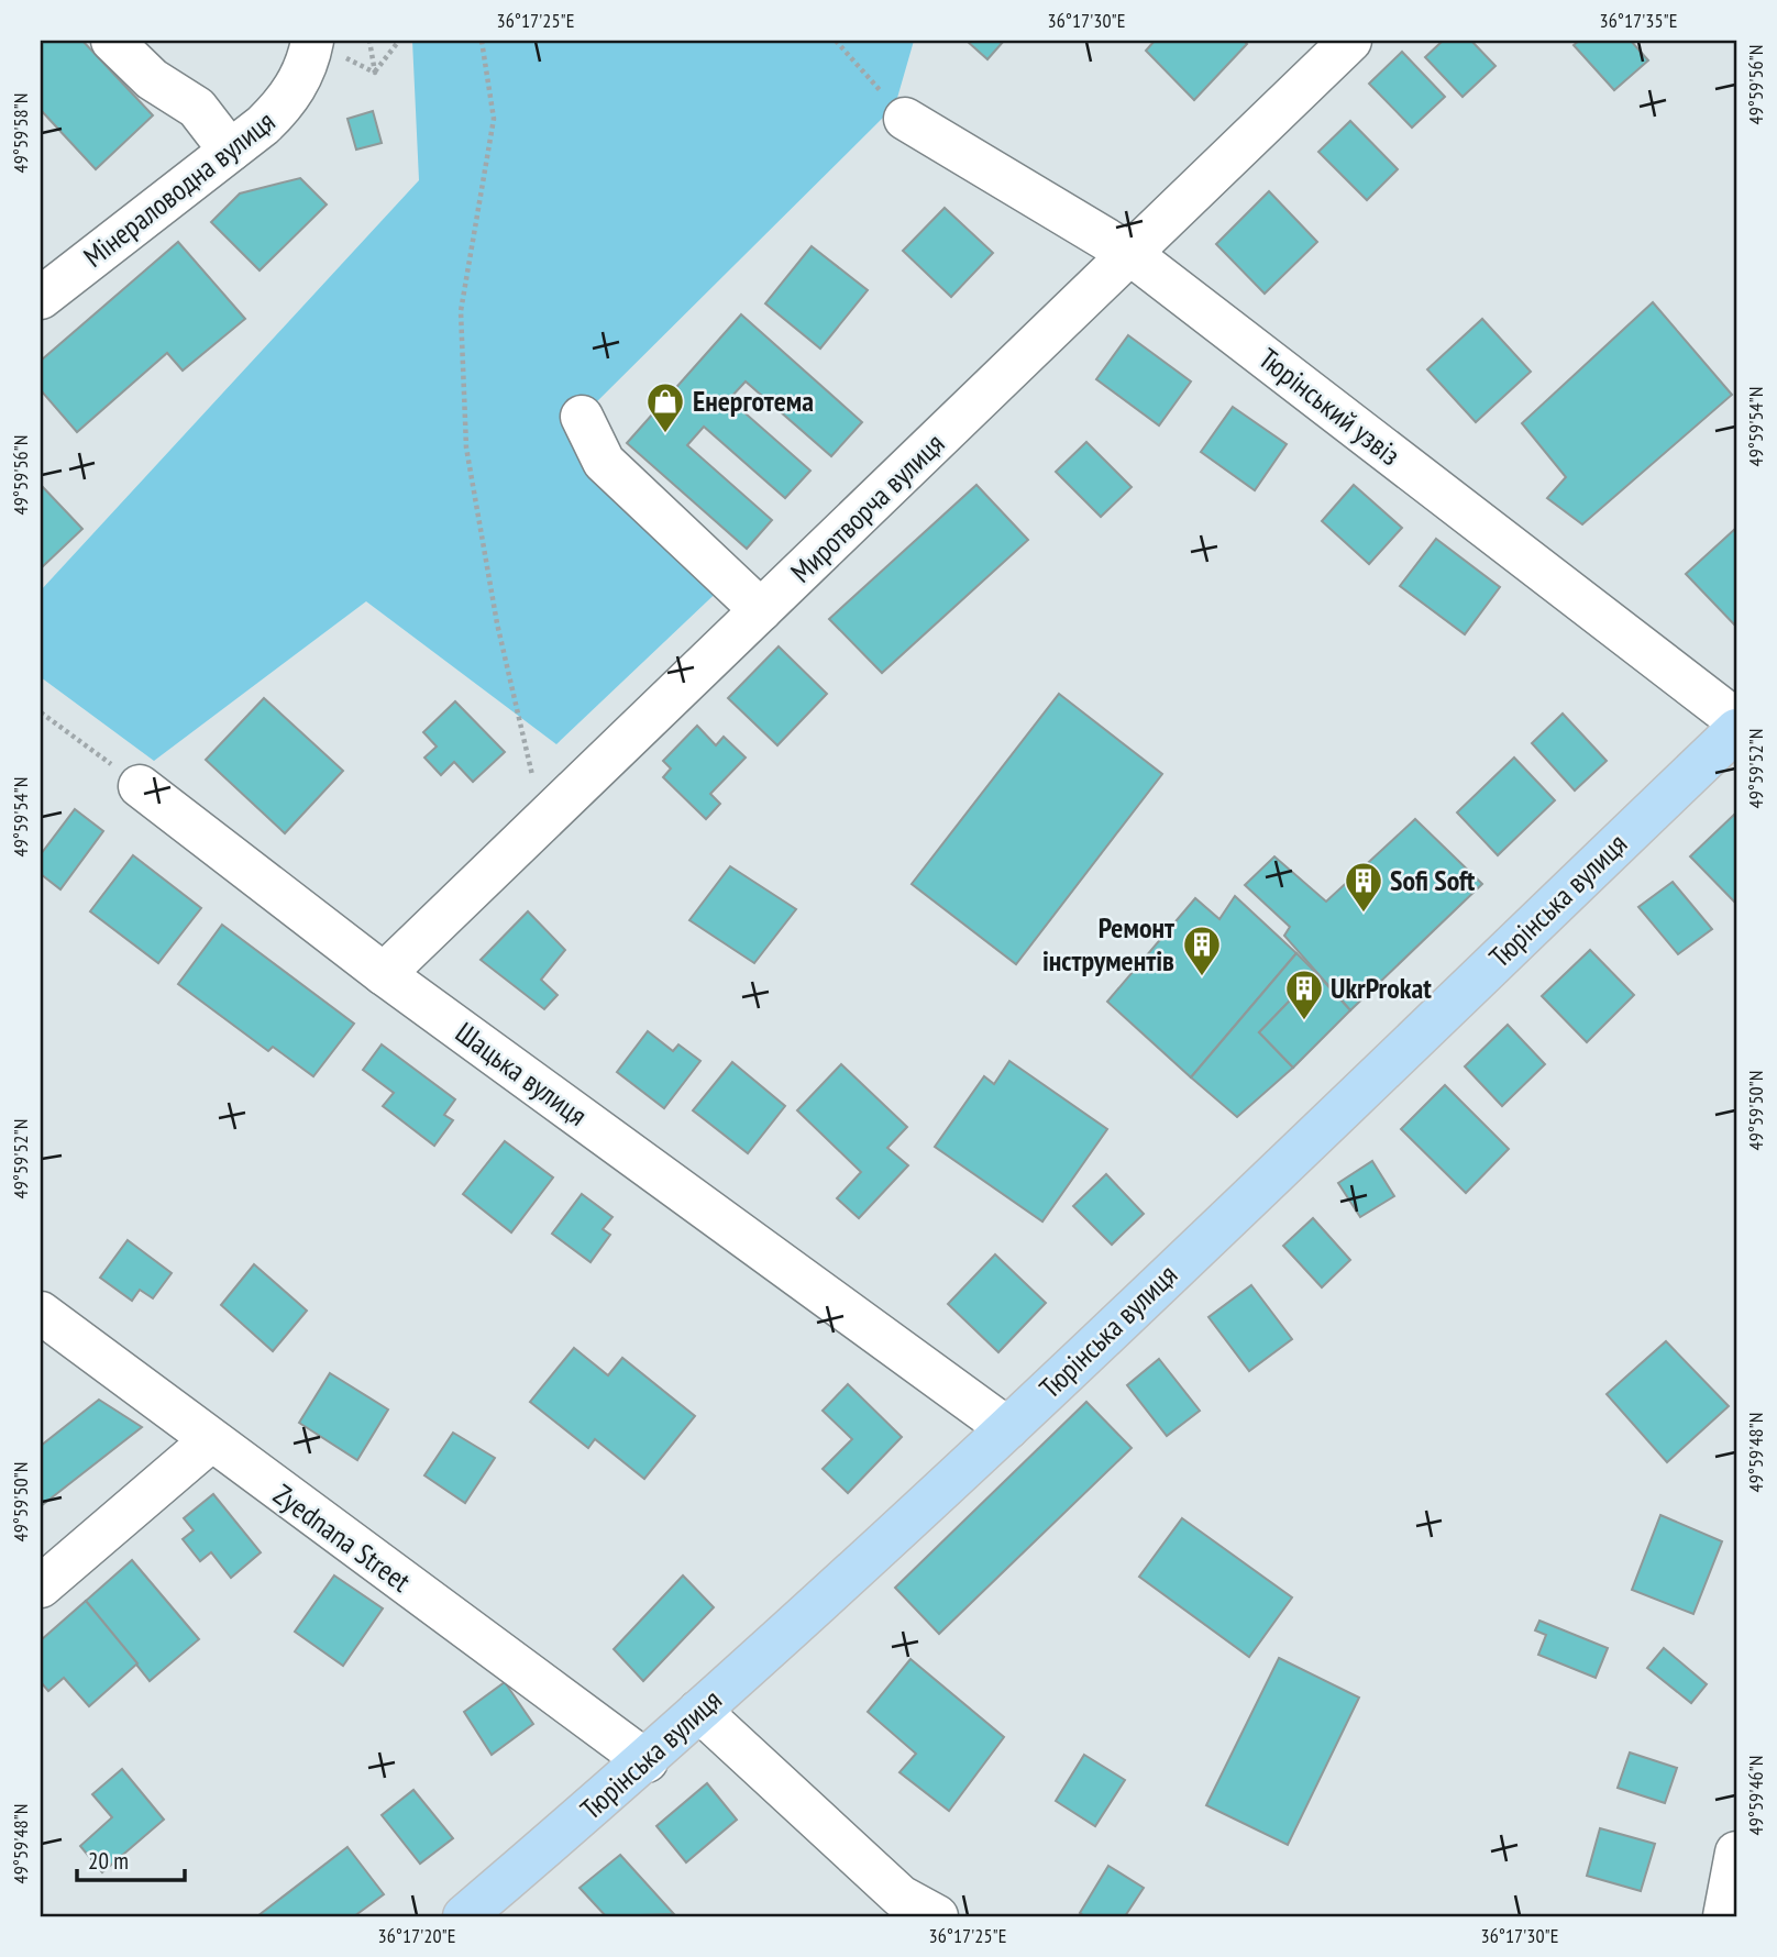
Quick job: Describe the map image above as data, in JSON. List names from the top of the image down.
{
  "streets": {
    "main road": ["Тюрінська вулиця"],
    "street": [
      "Мінераловодна вулиця",
      "Тюрінський узвіз",
      "Миротворча вулиця",
      "Шацька вулиця",
      "Zyednana Street"
    ]
  },
  "crossings": [
    ["Тюрінський узвіз", "Миротворча вулиця"],
    ["Миротворча вулиця", "Шацька вулиця"],
    ["Тюрінська вулиця", "Шацька вулиця"],
    ["Тюрінська вулиця", "Zyednana Street"]
  ],
  "places": {
    "shop": ["Енерготема"],
    "building": ["Sofi Soft", "Ремонт інструментів", "UkrProkat"]
  },
  "scale_bar": "20 m",
  "coordinates": [
    "36°17'25\"E",
    "36°17'30\"E",
    "36°17'35\"E",
    "49°59'56\"N",
    "49°59'58\"N",
    "49°59'54\"N",
    "49°59'52\"N",
    "49°59'50\"N",
    "49°59'48\"N",
    "49°59'46\"N",
    "36°17'20\"E"
  ]
}
